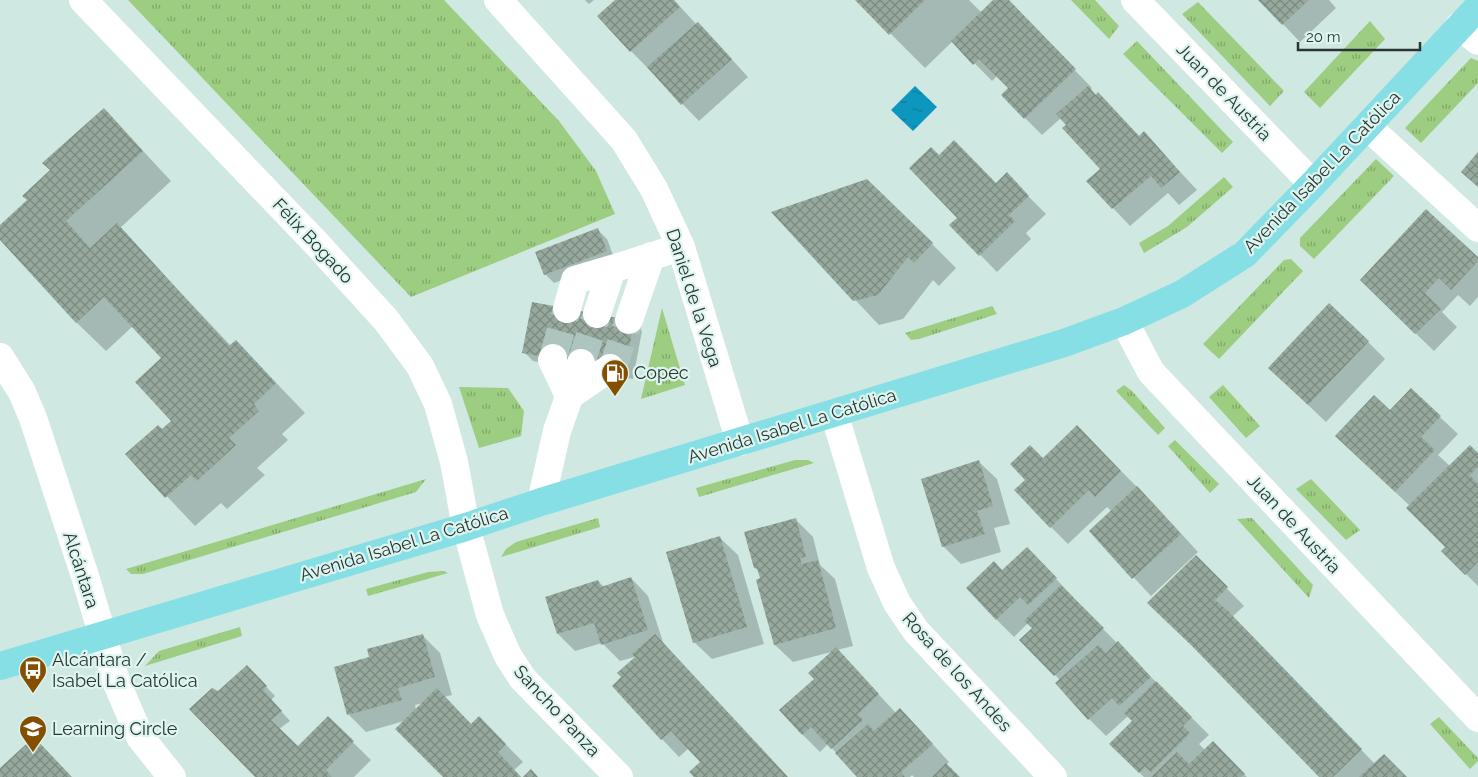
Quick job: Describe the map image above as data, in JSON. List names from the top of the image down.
{
  "streets": {
    "main road": ["Avenida Isabel La Católica"],
    "street": [
      "Juan de Austria",
      "Félix Bogado",
      "Daniel de la Vega",
      "Alcántara",
      "Rosa de los Andes",
      "Sancho Panza"
    ]
  },
  "crossings": [
    ["Juan de Austria", "Avenida Isabel La Católica"],
    ["Avenida Isabel La Católica", "Félix Bogado"],
    ["Avenida Isabel La Católica", "Daniel de la Vega"],
    ["Avenida Isabel La Católica", "Alcántara"],
    ["Avenida Isabel La Católica", "Rosa de los Andes"],
    ["Avenida Isabel La Católica", "Sancho Panza"],
    ["Félix Bogado", "Sancho Panza"]
  ],
  "places": {
    "fuel station": ["Copec"],
    "bus stop": ["Alcántara / Isabel La Católica"],
    "school or university": ["Learning Circle"]
  },
  "scale_bar": "20 m"
}
